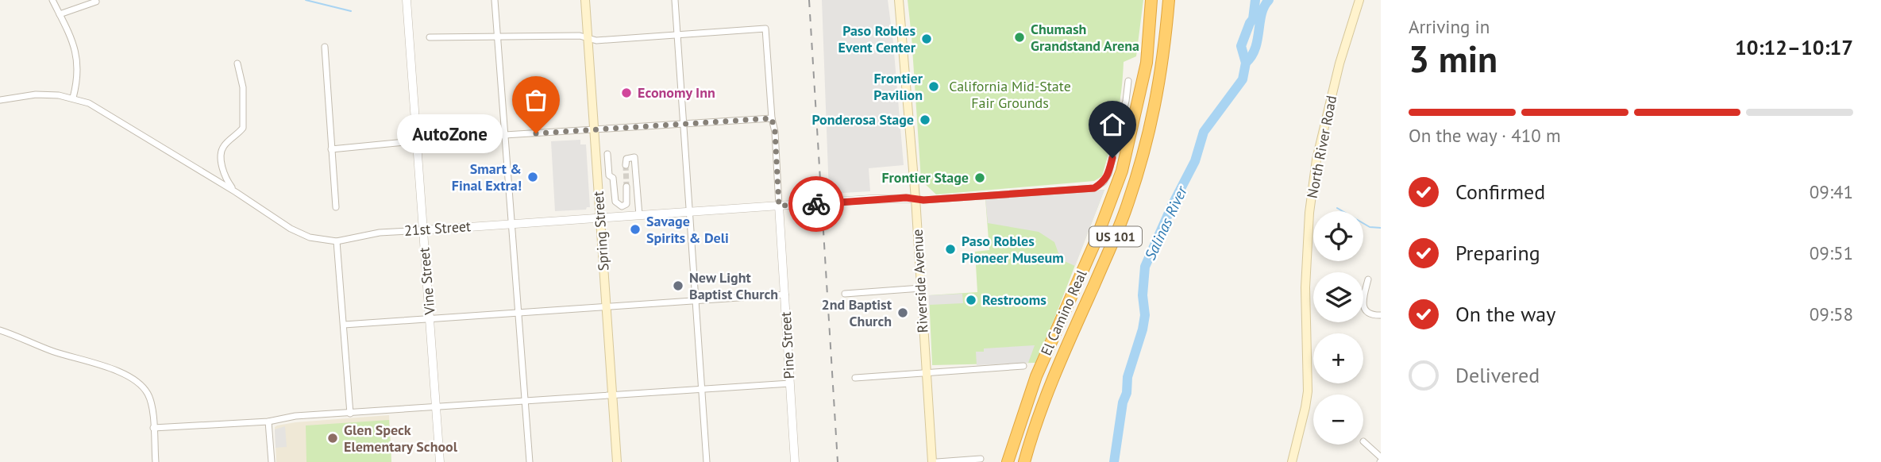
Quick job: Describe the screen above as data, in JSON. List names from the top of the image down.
{
  "streets": {
    "highway": ["US 101", "El Camino Real"],
    "main road": ["North River Road", "Spring Street", "Riverside Avenue"],
    "street": ["21st Street", "Vine Street", "Pine Street"]
  },
  "crossings": [
    ["21st Street", "Spring Street"],
    ["21st Street", "Vine Street"],
    ["21st Street", "Riverside Avenue"],
    ["21st Street", "Pine Street"]
  ],
  "water": ["Salinas River"],
  "parks": ["California Mid-State Fair Grounds"],
  "places": [
    "Chumash Grandstand Arena",
    "Paso Robles Event Center",
    "Frontier Pavilion",
    "Economy Inn",
    "Ponderosa Stage",
    "AutoZone",
    "Smart & Final Extra!",
    "Frontier Stage",
    "Savage Spirits & Deli",
    "Paso Robles Pioneer Museum",
    "New Light Baptist Church",
    "Restrooms",
    "2nd Baptist Church",
    "Glen Speck Elementary School"
  ],
  "page": {
    "heading": ["3 min", "Arriving in", "10:12–10:17"],
    "bar": "On the way · 410 m",
    "bubble": "AutoZone",
    "list": [
      ["Confirmed", "09:41"],
      ["Preparing", "09:51"],
      ["On the way", "09:58"],
      "Delivered"
    ],
    "map_buttons": ["+", "−"]
  }
}
